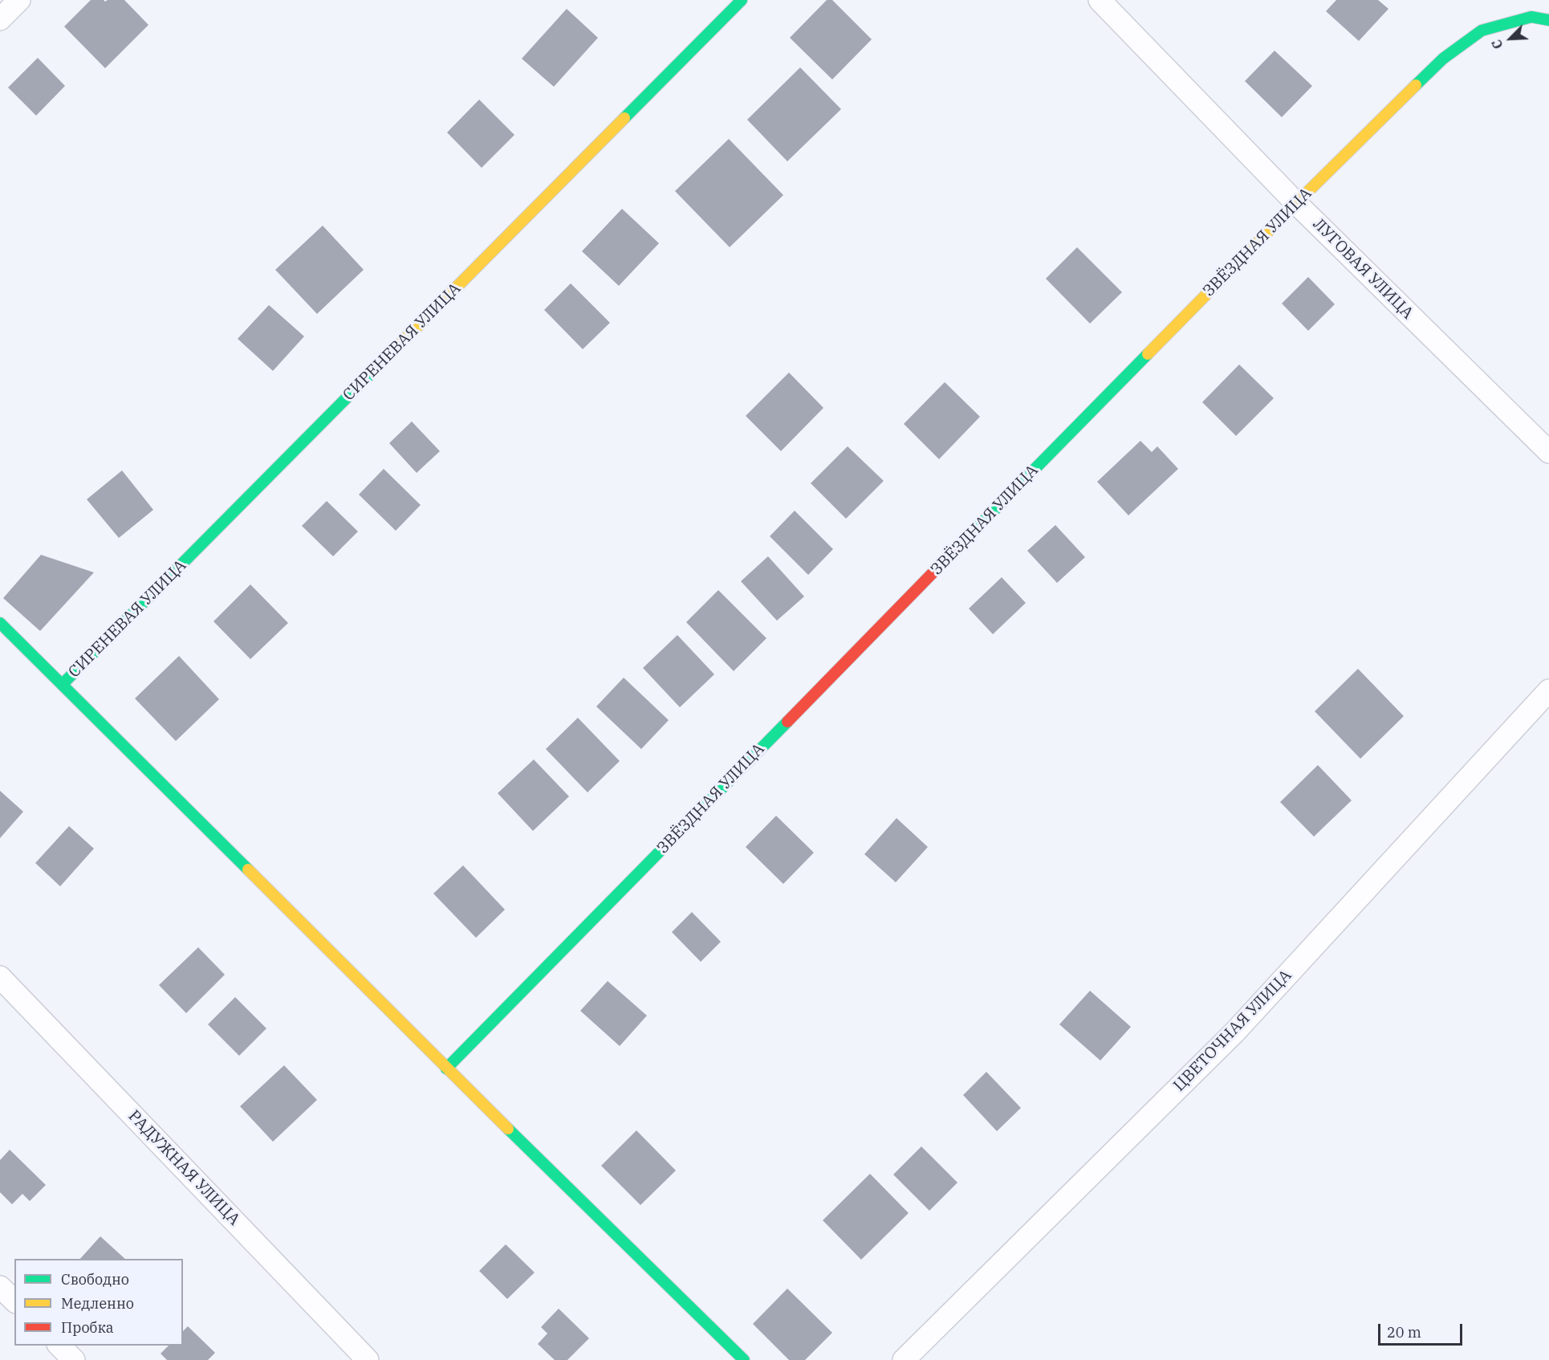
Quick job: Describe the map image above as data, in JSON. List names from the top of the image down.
{
  "streets": {
    "street": [
      "ЗВЁЗДНАЯ УЛИЦА",
      "ЛУГОВАЯ УЛИЦА",
      "СИРЕНЕВАЯ УЛИЦА",
      "ЦВЕТОЧНАЯ УЛИЦА",
      "РАДУЖНАЯ УЛИЦА"
    ]
  },
  "crossings": [
    ["ЗВЁЗДНАЯ УЛИЦА", "ЛУГОВАЯ УЛИЦА"]
  ],
  "legend": ["Свободно", "Медленно", "Пробка"],
  "scale_bar": "20 m",
  "north": "bottom left"
}
